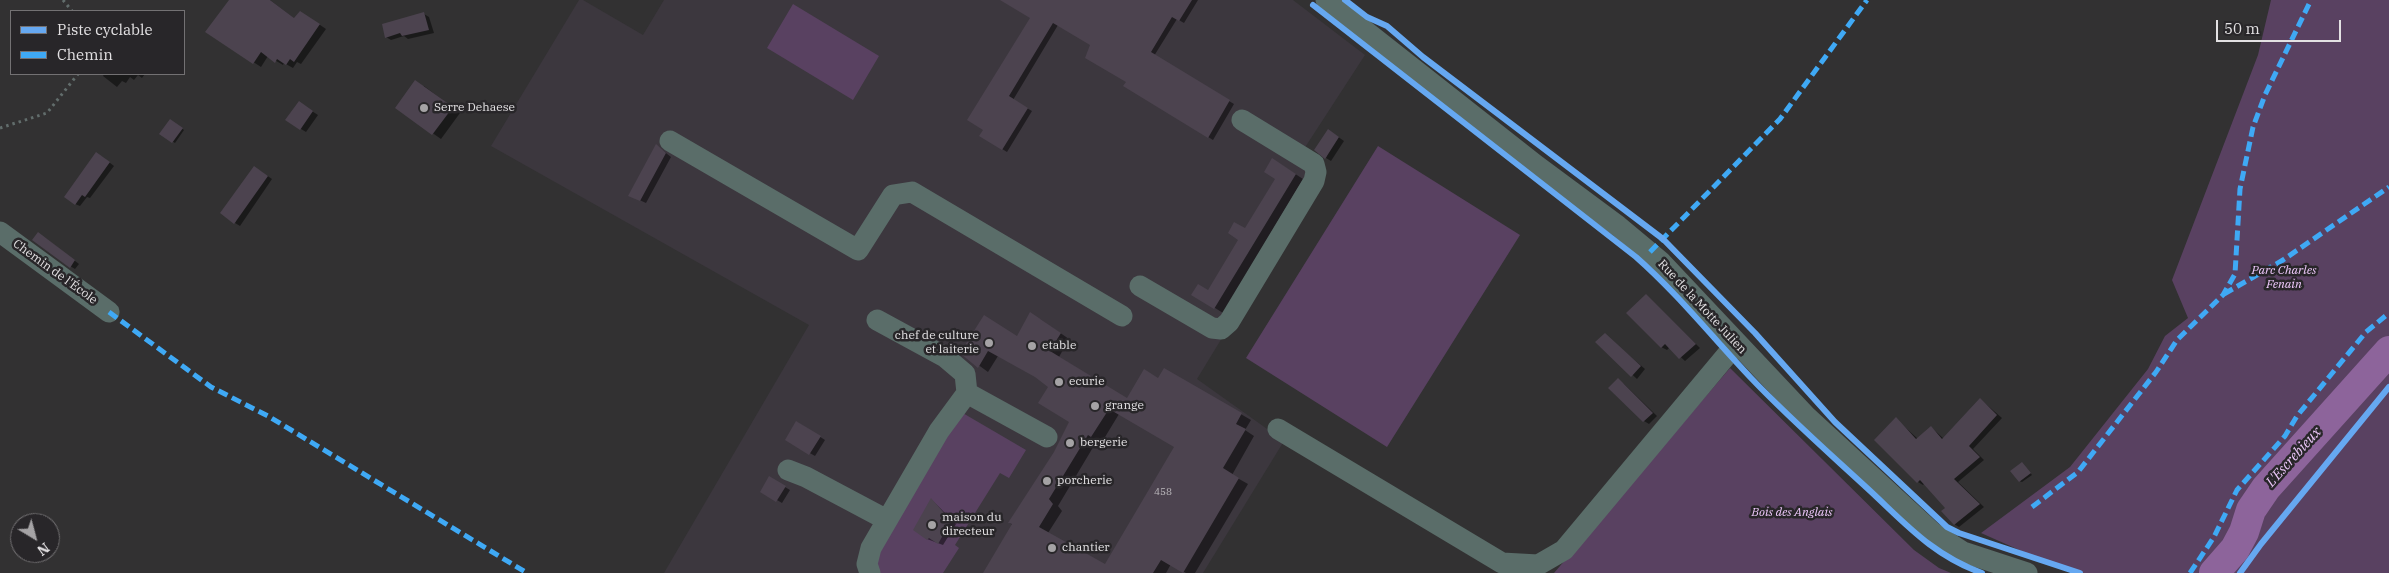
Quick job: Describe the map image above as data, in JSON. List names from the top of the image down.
{
  "streets": {
    "street": ["Chemin de l'École", "Rue de la Motte Julien"]
  },
  "water": ["L'Escrebieux"],
  "parks": ["Parc Charles Fenain", "Bois des Anglais"],
  "places": [
    "Serre Dehaese",
    "chef de culture et laiterie",
    "etable",
    "ecurie",
    "grange",
    "bergerie",
    "porcherie",
    "maison du directeur",
    "chantier"
  ],
  "house_numbers": ["458"],
  "legend": ["Piste cyclable", "Chemin"],
  "scale_bar": "50 m",
  "north": "bottom right"
}
